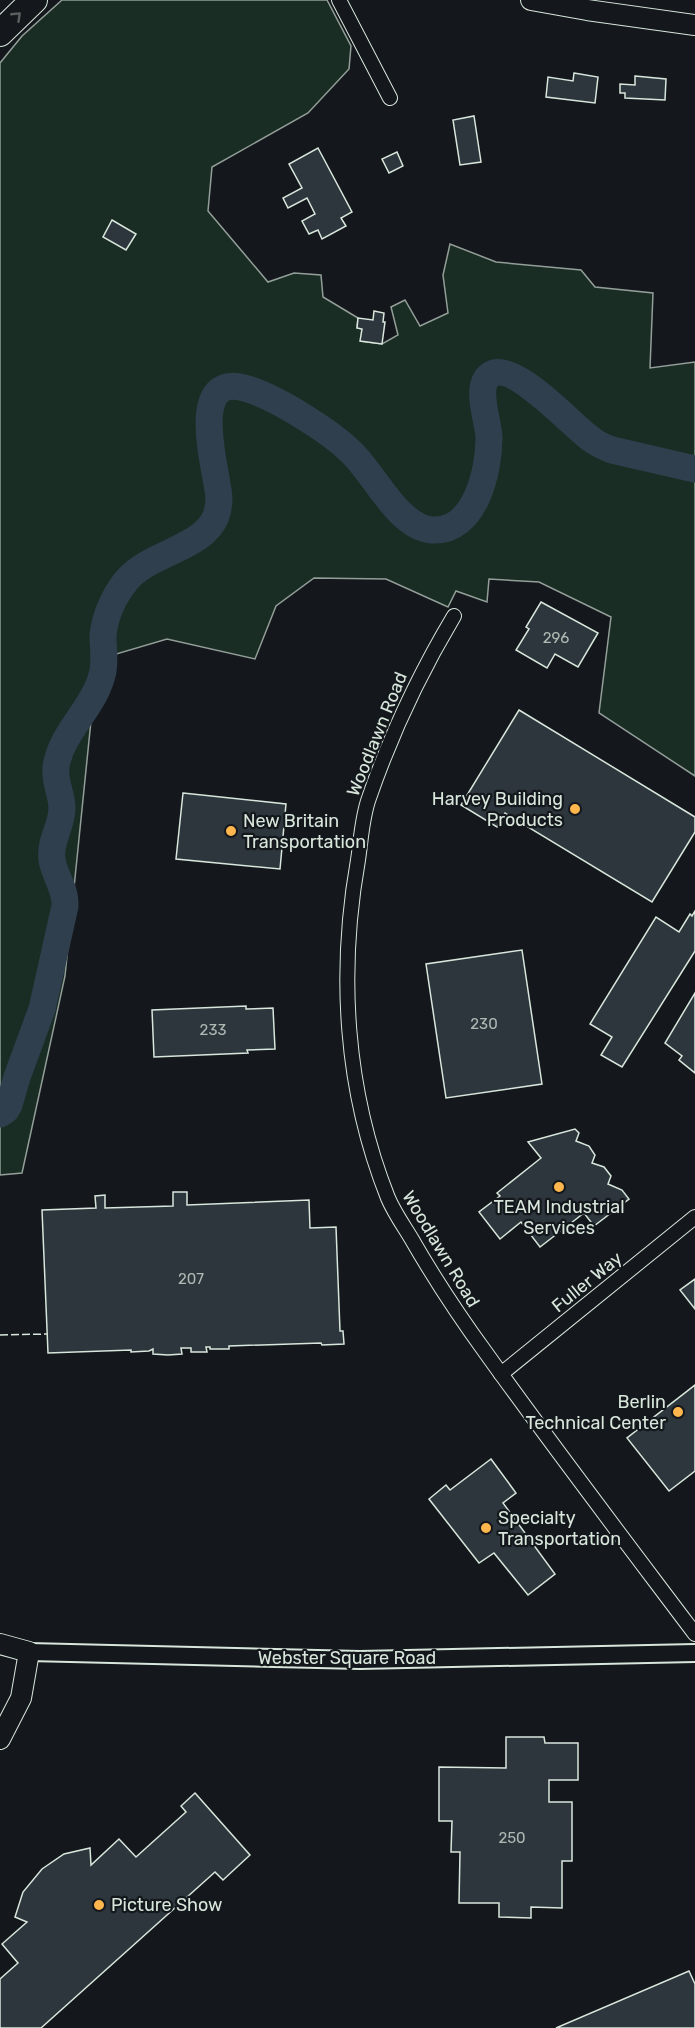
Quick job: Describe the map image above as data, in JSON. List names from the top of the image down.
{
  "streets": {
    "main road": ["Webster Square Road"],
    "street": ["Woodlawn Road", "Fuller Way"]
  },
  "crossings": [
    ["Woodlawn Road", "Fuller Way"]
  ],
  "places": [
    "Harvey Building Products",
    "New Britain Transportation",
    "TEAM Industrial Services",
    "Berlin Technical Center",
    "Specialty Transportation",
    "Picture Show"
  ],
  "house_numbers": [
    "296",
    "230",
    "233",
    "207",
    "250"
  ]
}
